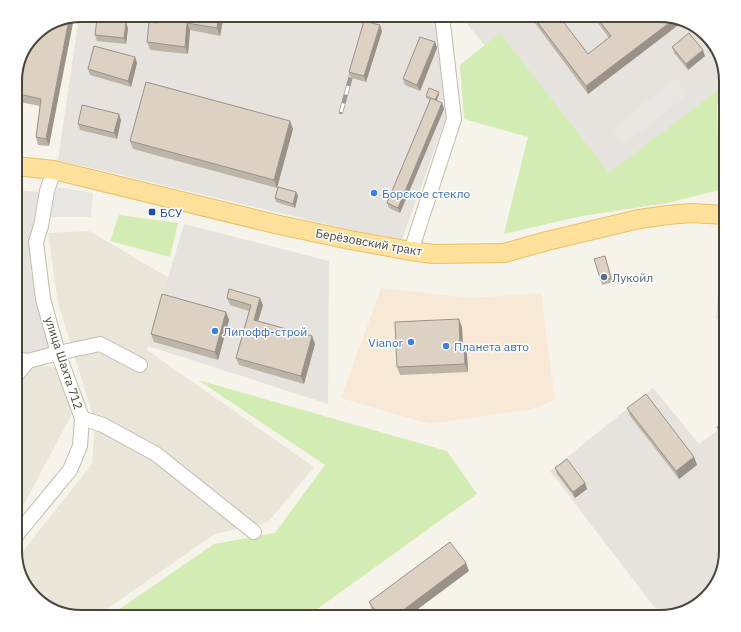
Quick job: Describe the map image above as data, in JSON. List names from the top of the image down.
{
  "streets": {
    "main road": ["Берёзовский тракт"],
    "street": ["улица Шахта 712"]
  },
  "crossings": [
    ["Берёзовский тракт", "улица Шахта 712"]
  ],
  "places": {
    "other": [
      "Борское стекло",
      "Лукойл",
      "Липофф-строй",
      "Vianor",
      "Планета авто"
    ],
    "transit": ["БСУ"]
  }
}
